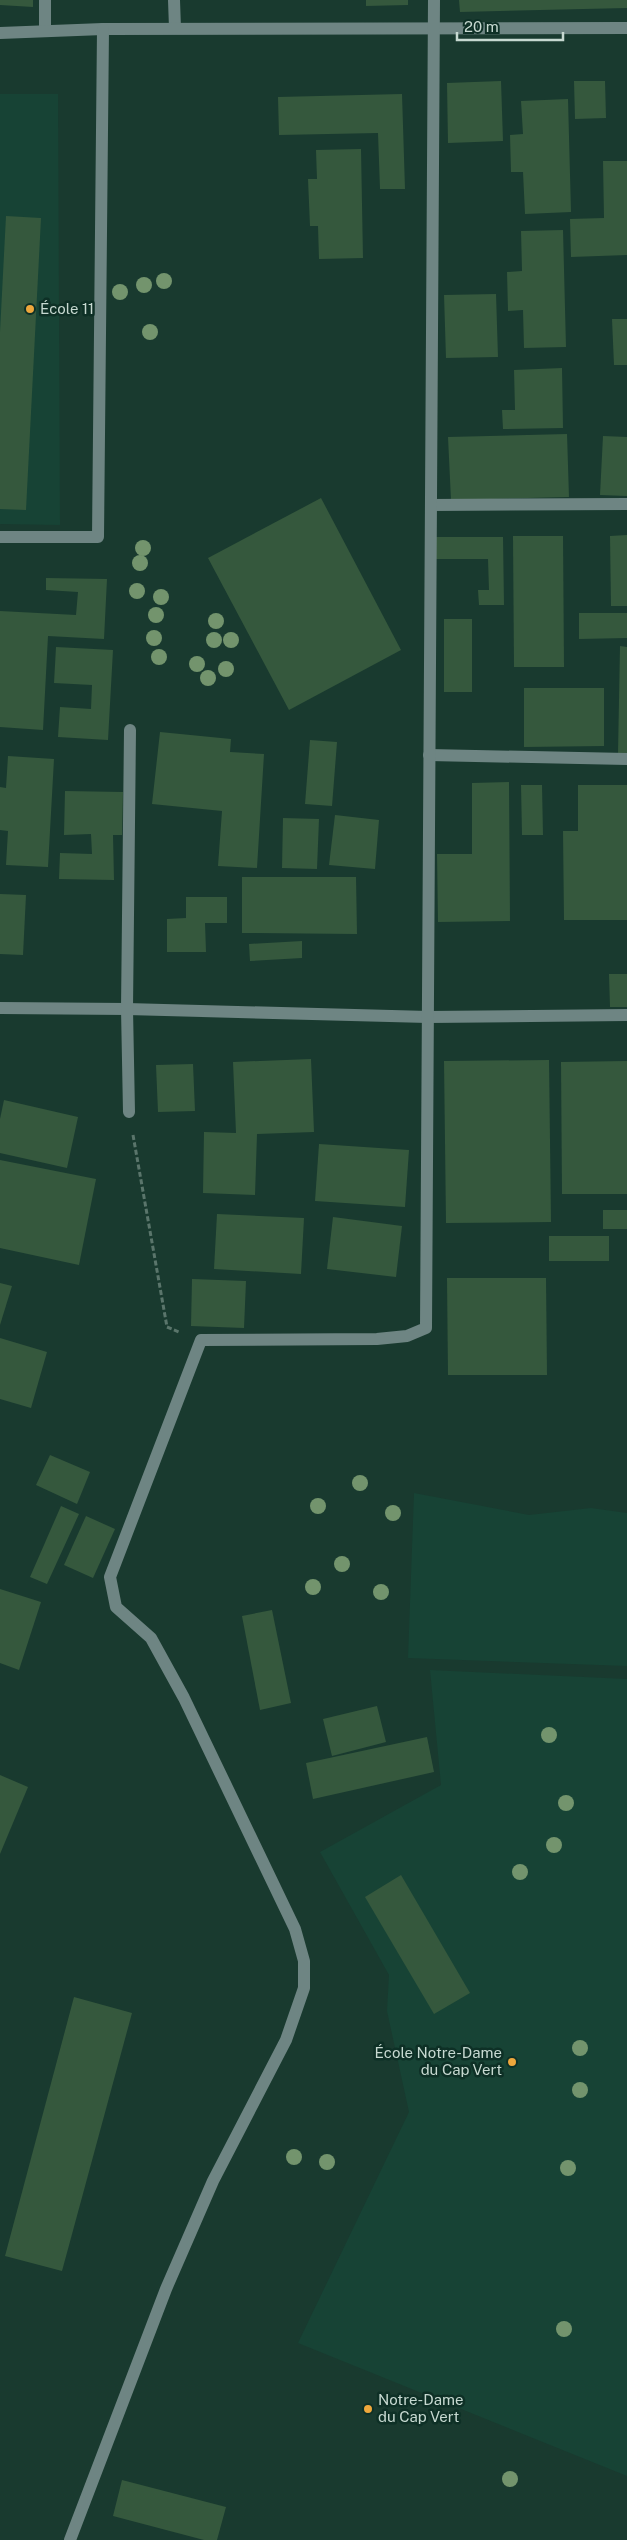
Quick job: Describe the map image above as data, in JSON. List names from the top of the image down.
{
  "places": ["École 11", "École Notre-Dame du Cap Vert", "Notre-Dame du Cap Vert"],
  "scale_bar": "20 m"
}
